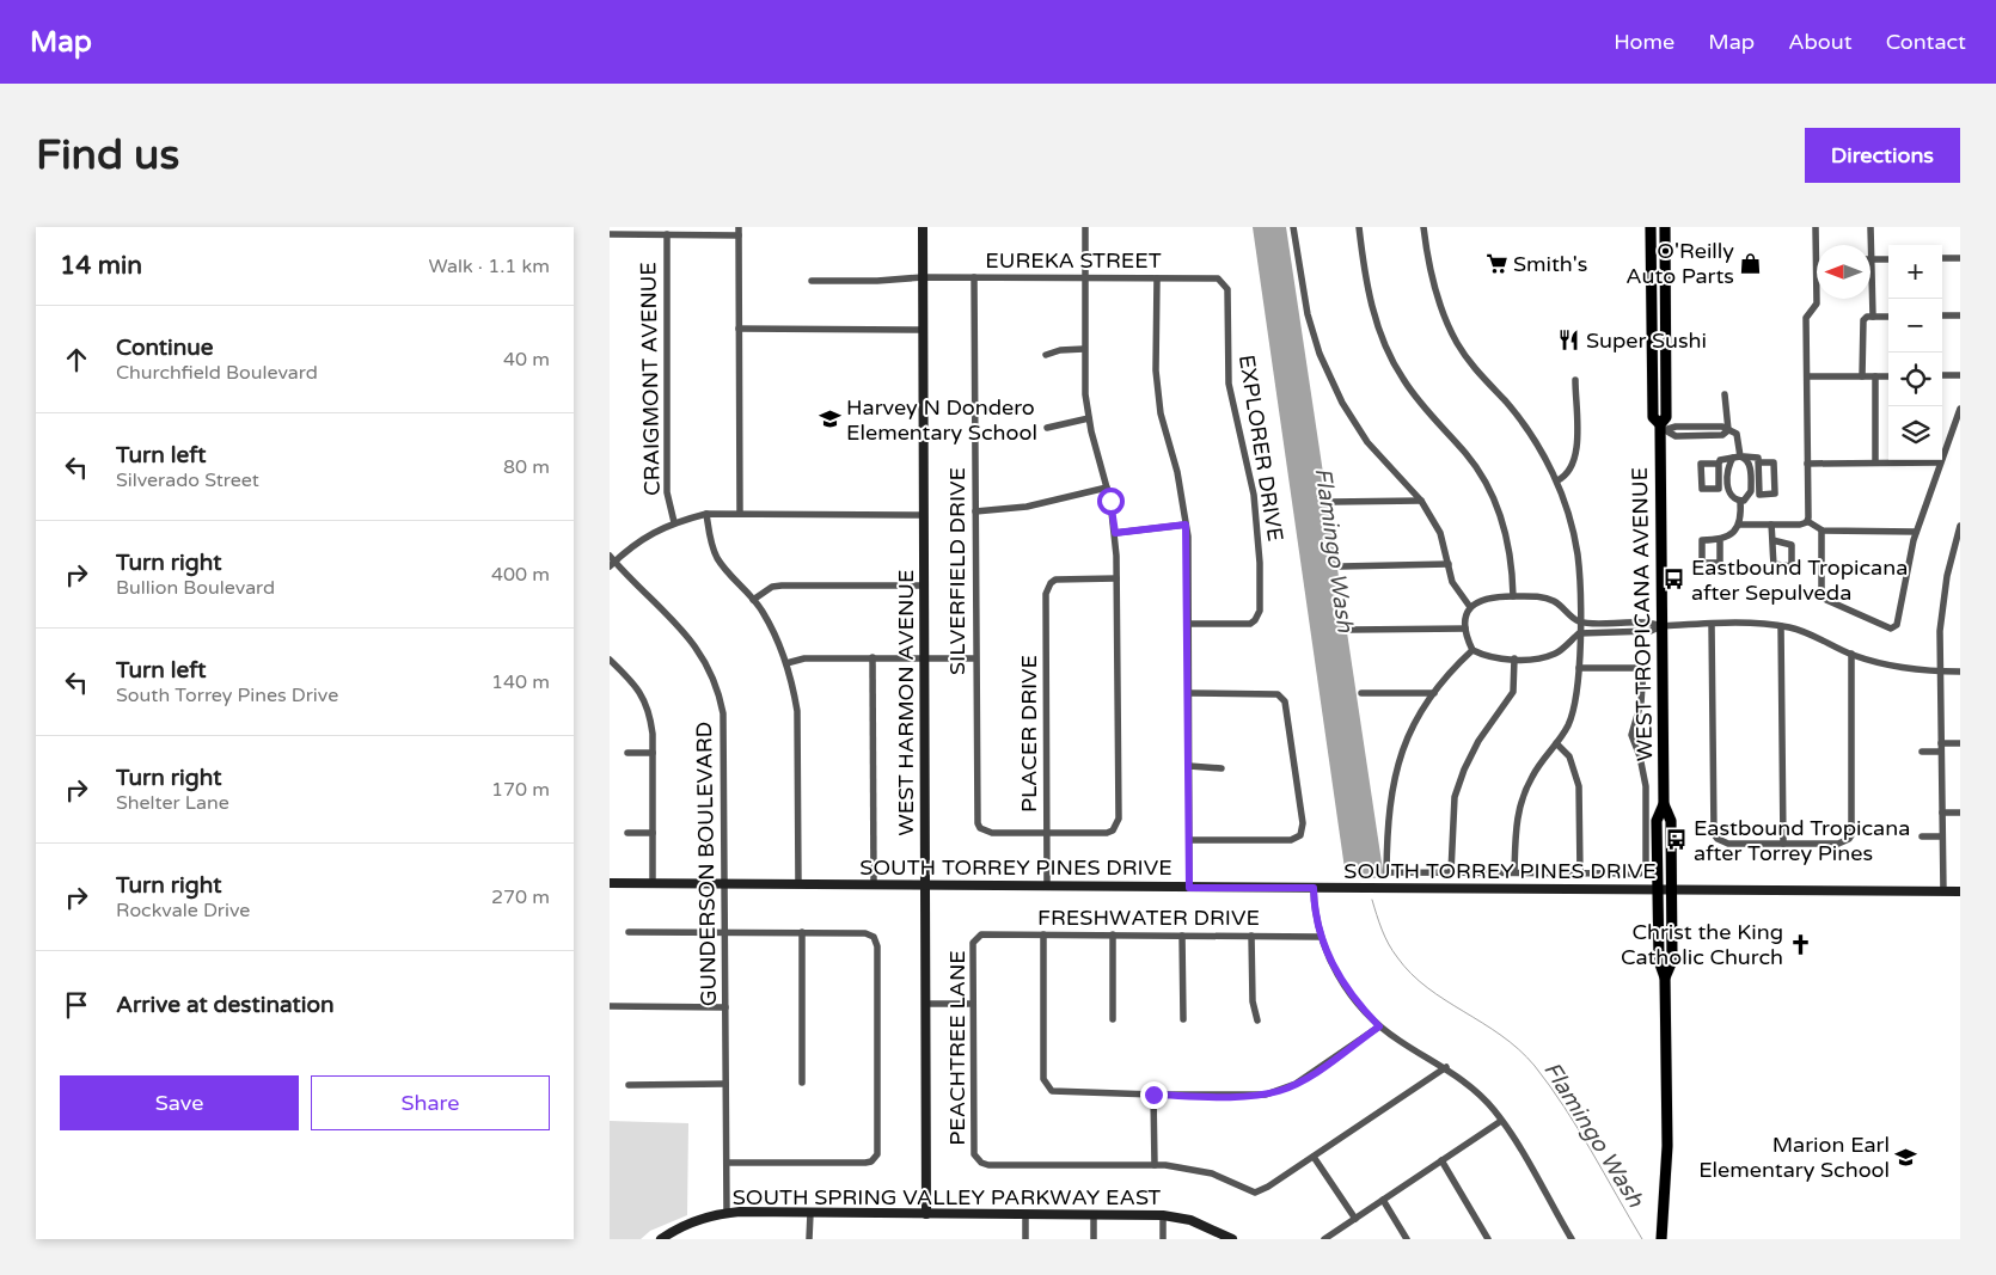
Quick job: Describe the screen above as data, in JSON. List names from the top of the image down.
{
  "streets": {
    "main road": [
      "WEST TROPICANA AVENUE",
      "WEST HARMON AVENUE",
      "SOUTH TORREY PINES DRIVE",
      "SOUTH SPRING VALLEY PARKWAY EAST"
    ],
    "street": [
      "EUREKA STREET",
      "CRAIGMONT AVENUE",
      "EXPLORER DRIVE",
      "SILVERFIELD DRIVE",
      "PLACER DRIVE",
      "GUNDERSON BOULEVARD",
      "FRESHWATER DRIVE",
      "PEACHTREE LANE"
    ]
  },
  "crossings": [
    ["EUREKA STREET", "EXPLORER DRIVE"],
    ["EUREKA STREET", "SILVERFIELD DRIVE"],
    ["EUREKA STREET", "WEST HARMON AVENUE"],
    ["SILVERFIELD DRIVE", "PLACER DRIVE"],
    ["WEST TROPICANA AVENUE", "SOUTH TORREY PINES DRIVE"],
    ["WEST HARMON AVENUE", "SOUTH TORREY PINES DRIVE"],
    ["WEST HARMON AVENUE", "SOUTH SPRING VALLEY PARKWAY EAST"],
    ["PLACER DRIVE", "SOUTH TORREY PINES DRIVE"],
    ["GUNDERSON BOULEVARD", "SOUTH TORREY PINES DRIVE"],
    ["GUNDERSON BOULEVARD", "SOUTH SPRING VALLEY PARKWAY EAST"],
    ["FRESHWATER DRIVE", "PEACHTREE LANE"]
  ],
  "water": ["Flamingo Wash"],
  "places": {
    "shop": ["O'Reilly Auto Parts"],
    "supermarket": ["Smith's"],
    "restaurant": ["Super Sushi"],
    "school or university": ["Harvey N Dondero Elementary School", "Marion Earl Elementary School"],
    "bus stop": ["Eastbound Tropicana after Sepulveda", "Eastbound Tropicana after Torrey Pines"],
    "church": ["Christ the King Catholic Church"]
  },
  "north": "left",
  "page": {
    "header": "Map",
    "nav": [
      "Home",
      "Map",
      "About",
      "Contact"
    ],
    "buttons": [
      "Directions",
      ["Save", "Share"]
    ],
    "title": "Find us",
    "heading": ["14 min", "Walk · 1.1 km"],
    "map_buttons": ["+", "−"],
    "list": [
      ["Continue", "Churchfield Boulevard", "40 m"],
      ["Turn left", "Silverado Street", "80 m"],
      ["Turn right", "Bullion Boulevard", "400 m"],
      ["Turn left", "South Torrey Pines Drive", "140 m"],
      ["Turn right", "Shelter Lane", "170 m"],
      ["Turn right", "Rockvale Drive", "270 m"],
      "Arrive at destination"
    ]
  }
}
